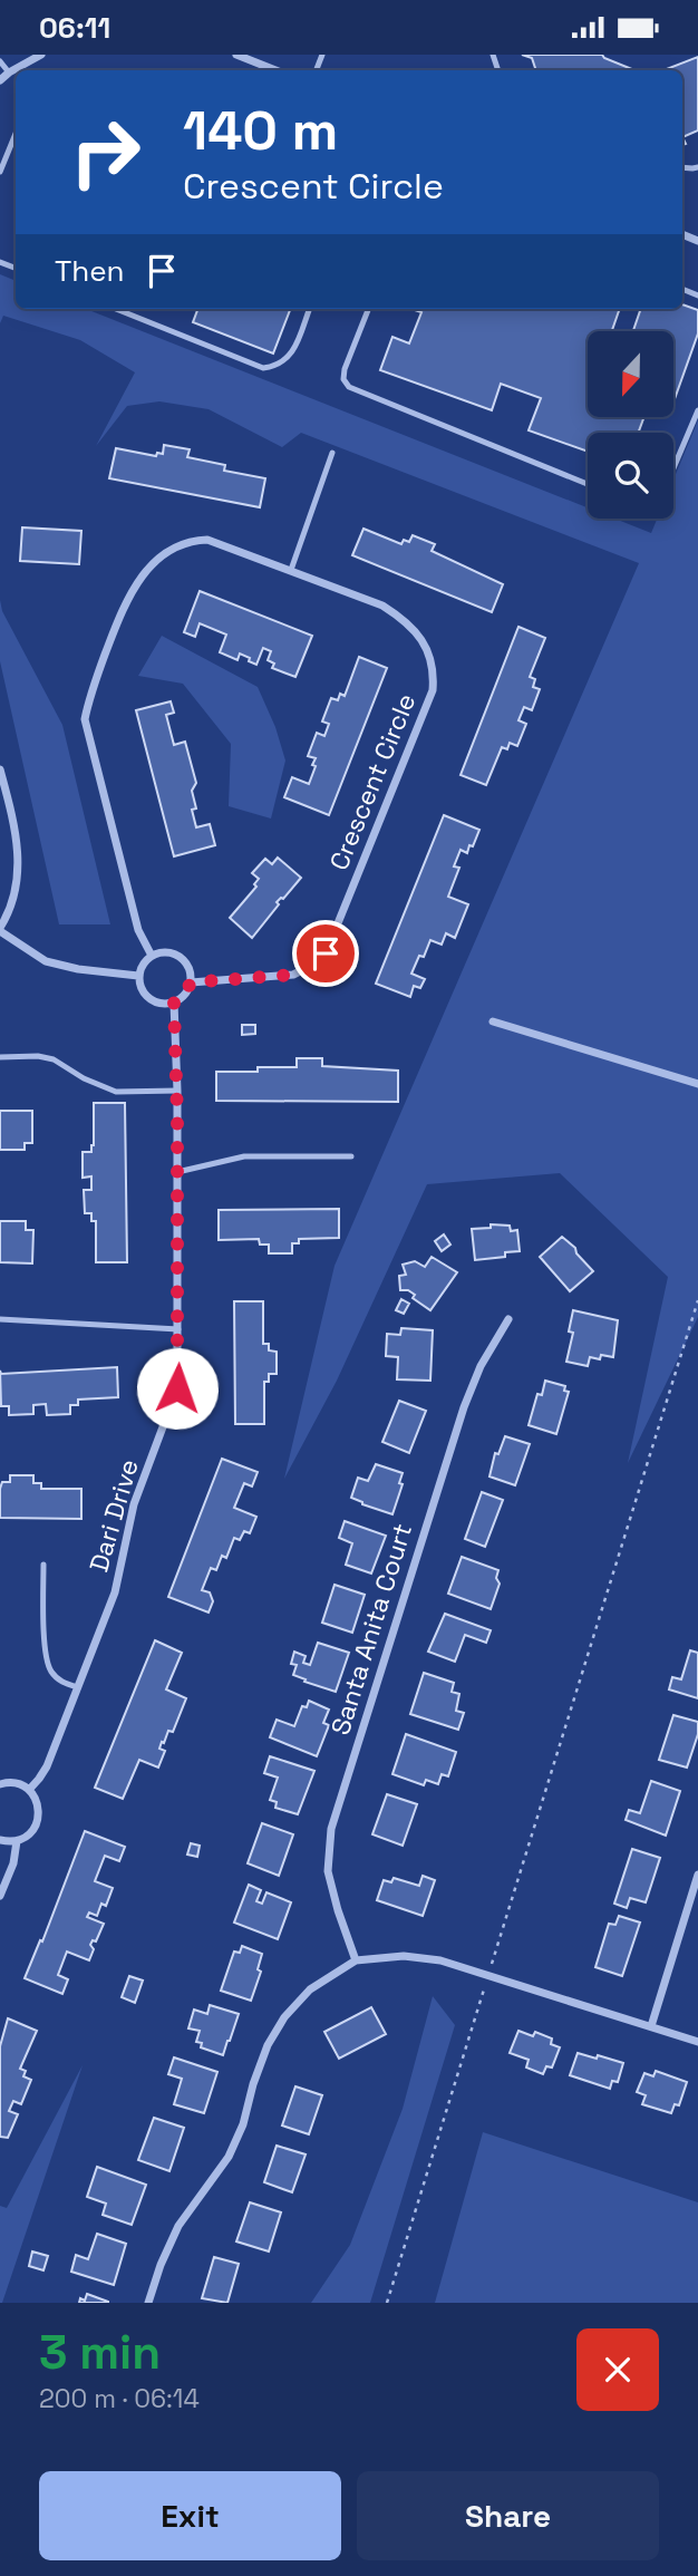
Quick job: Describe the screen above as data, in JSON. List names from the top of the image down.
{
  "streets": {
    "street": ["Crescent Circle", "Dari Drive", "Santa Anita Court"]
  },
  "crossings": [
    ["Crescent Circle", "Dari Drive"]
  ],
  "north": "bottom",
  "page": {
    "status": "06:11",
    "turn": ["140 m", "Crescent Circle"],
    "then": "Then",
    "heading": ["3 min", "200 m · 06:14"],
    "buttons": ["Exit", "Share"]
  }
}
